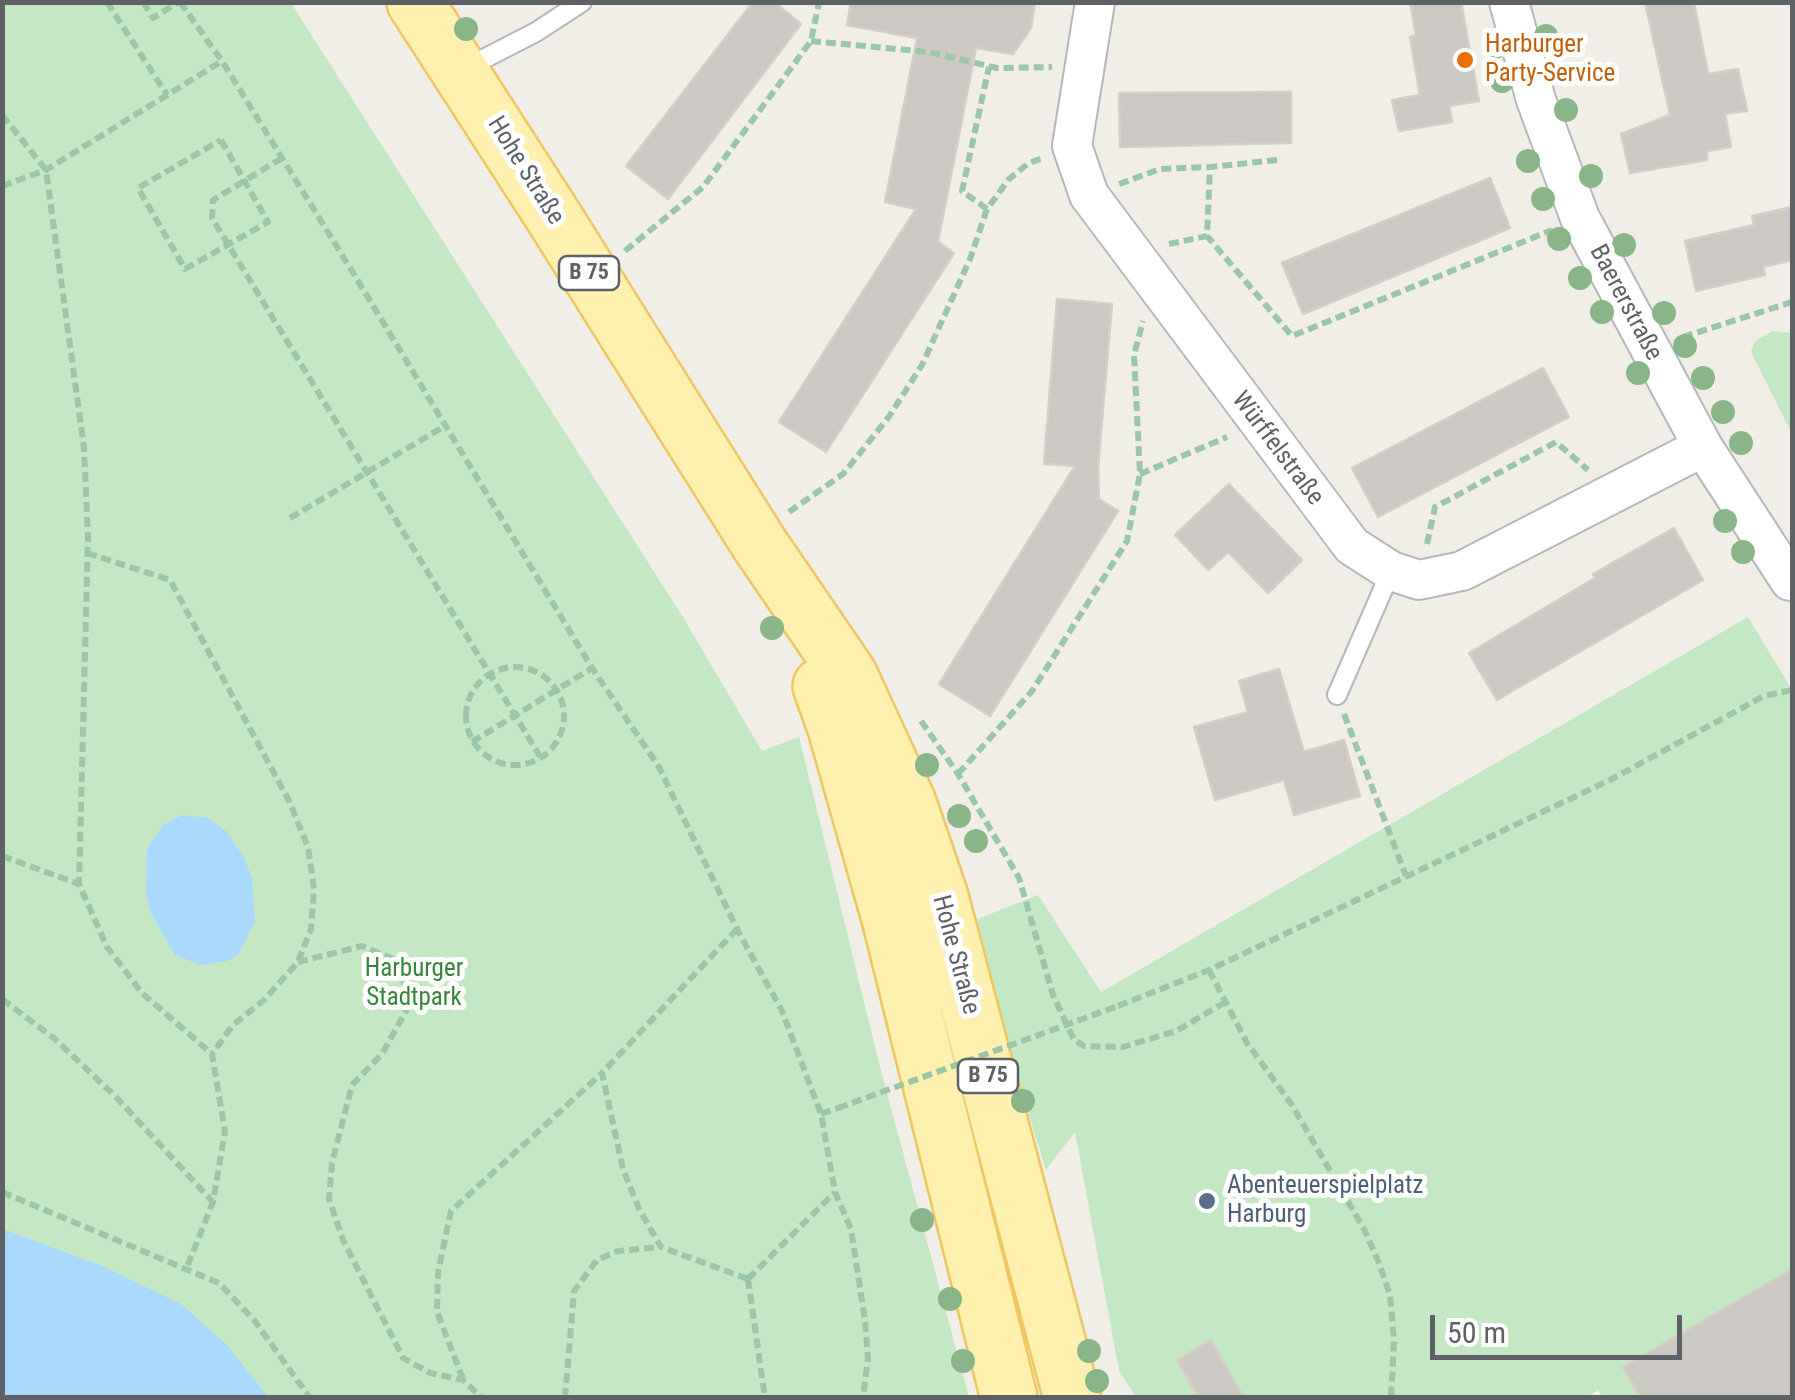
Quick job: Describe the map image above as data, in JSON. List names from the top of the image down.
{
  "streets": {
    "main road": ["Hohe Straße", "B 75"],
    "street": ["Baererstraße", "Würffelstraße"]
  },
  "parks": ["Harburger Stadtpark"],
  "places": ["Harburger Party-Service", "Abenteuerspielplatz Harburg"],
  "scale_bar": "50 m"
}
